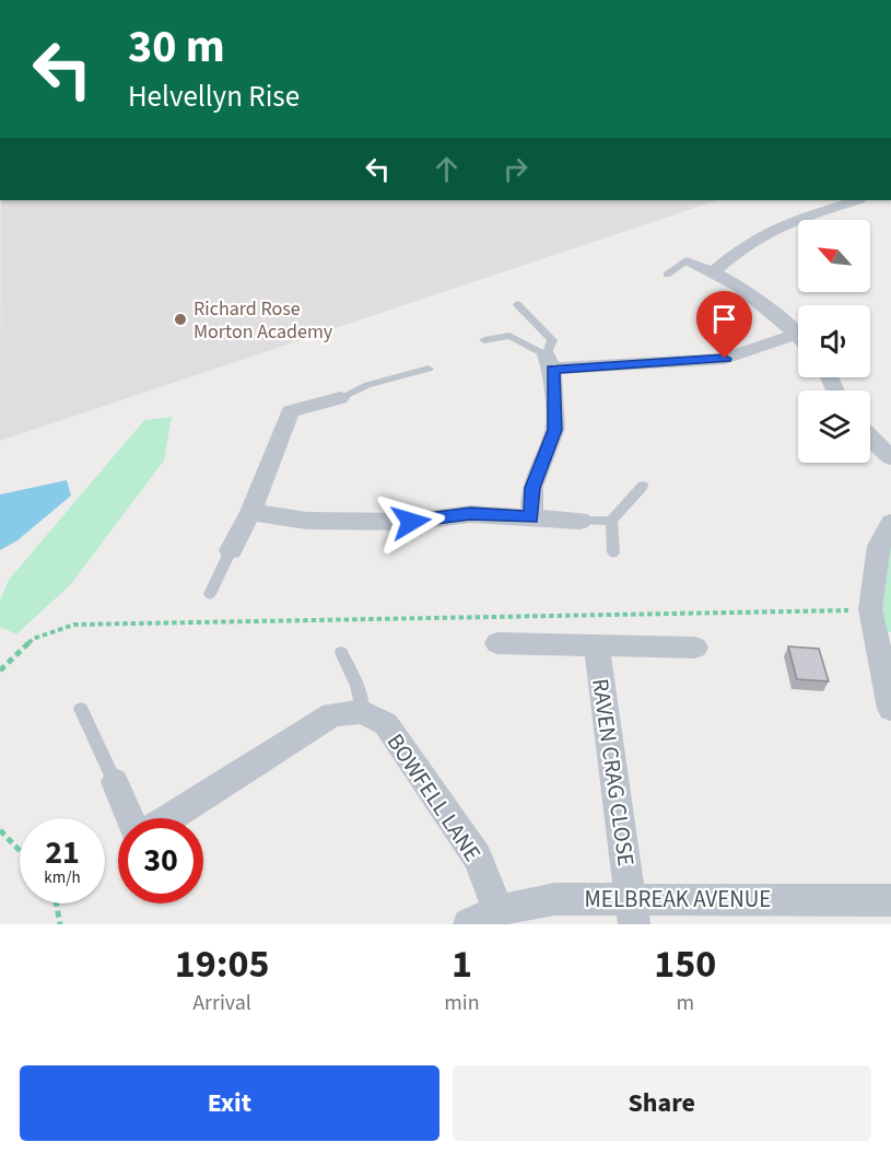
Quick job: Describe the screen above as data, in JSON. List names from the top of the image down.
{
  "streets": {
    "street": ["RAVEN CRAG CLOSE", "BOWFELL LANE", "MELBREAK AVENUE"]
  },
  "crossings": [
    ["RAVEN CRAG CLOSE", "MELBREAK AVENUE"],
    ["BOWFELL LANE", "MELBREAK AVENUE"]
  ],
  "places": ["Richard Rose Morton Academy"],
  "north": "top left",
  "page": {
    "turn": ["30 m", "Helvellyn Rise"],
    "speed": "21 km/h",
    "limit": "30",
    "eta": [
      "19:05",
      "Arrival",
      "1",
      "min",
      "150",
      "m"
    ],
    "buttons": ["Exit", "Share"]
  }
}
